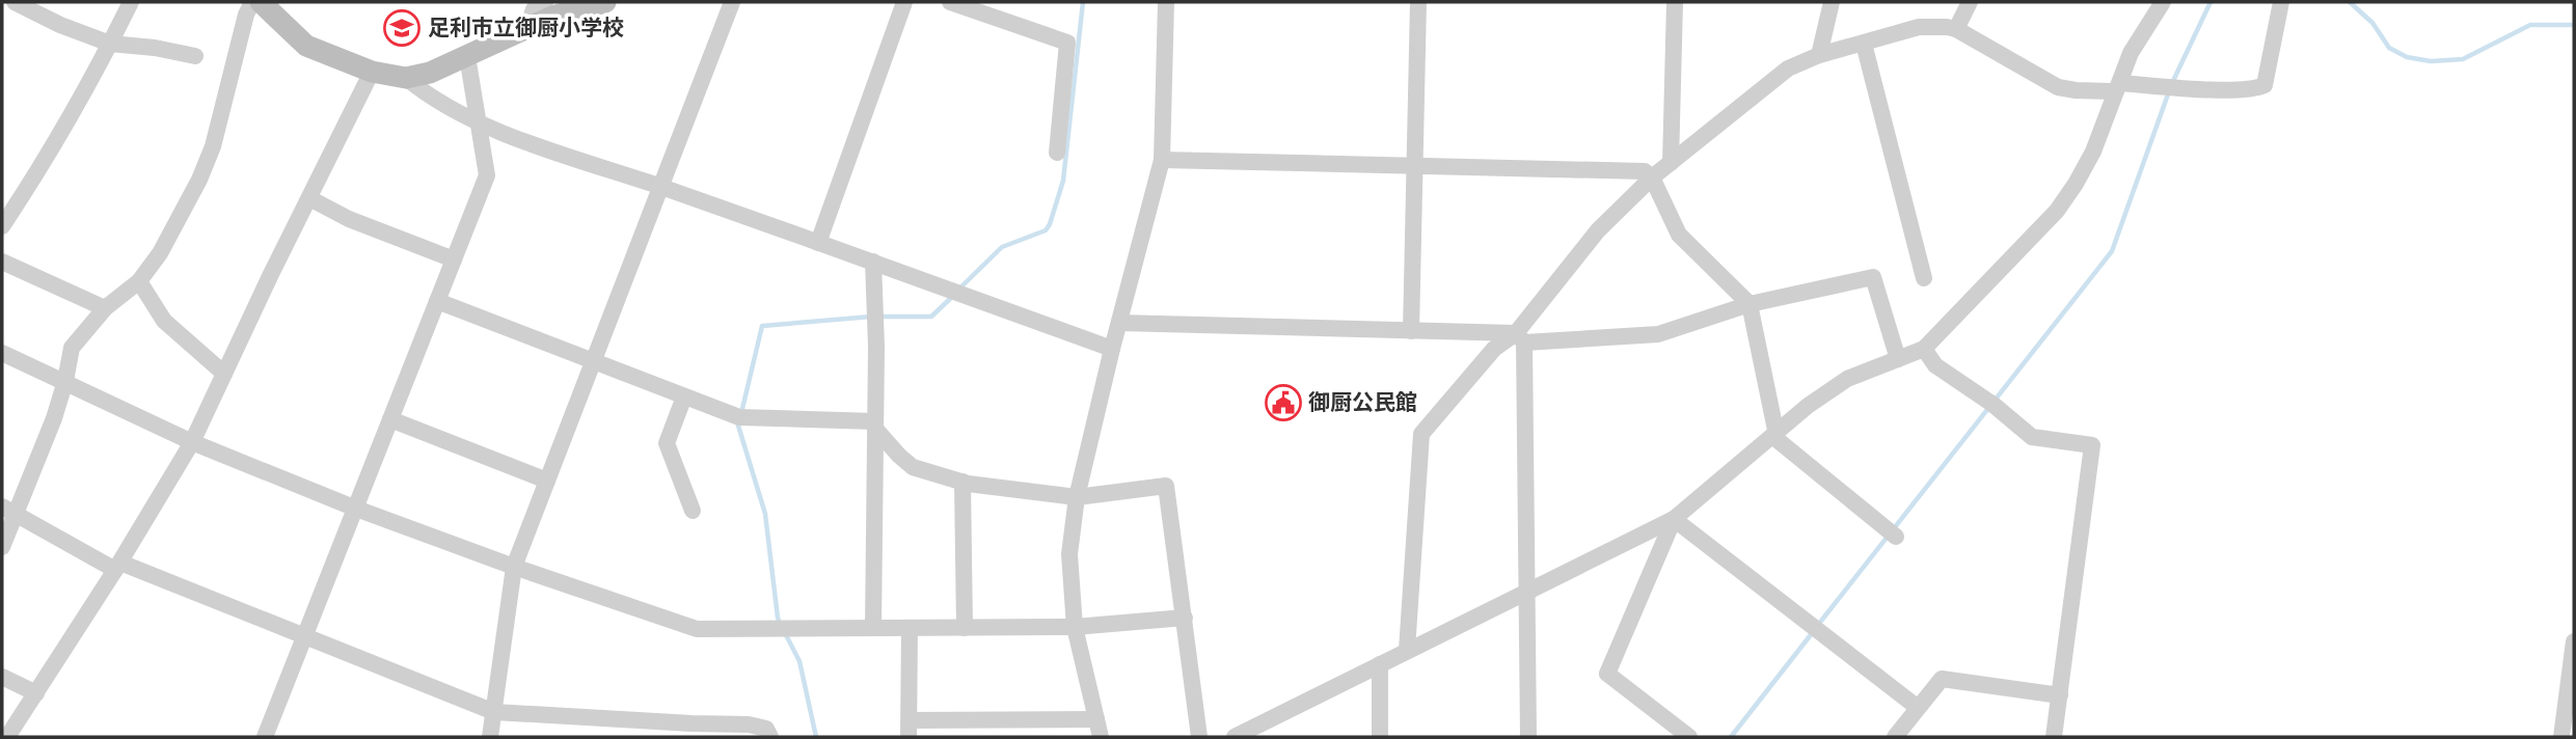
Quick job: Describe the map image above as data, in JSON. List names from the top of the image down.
{
  "places": {
    "school or university": ["足利市立御厨小学校"],
    "public building": ["御厨公民館"]
  }
}
